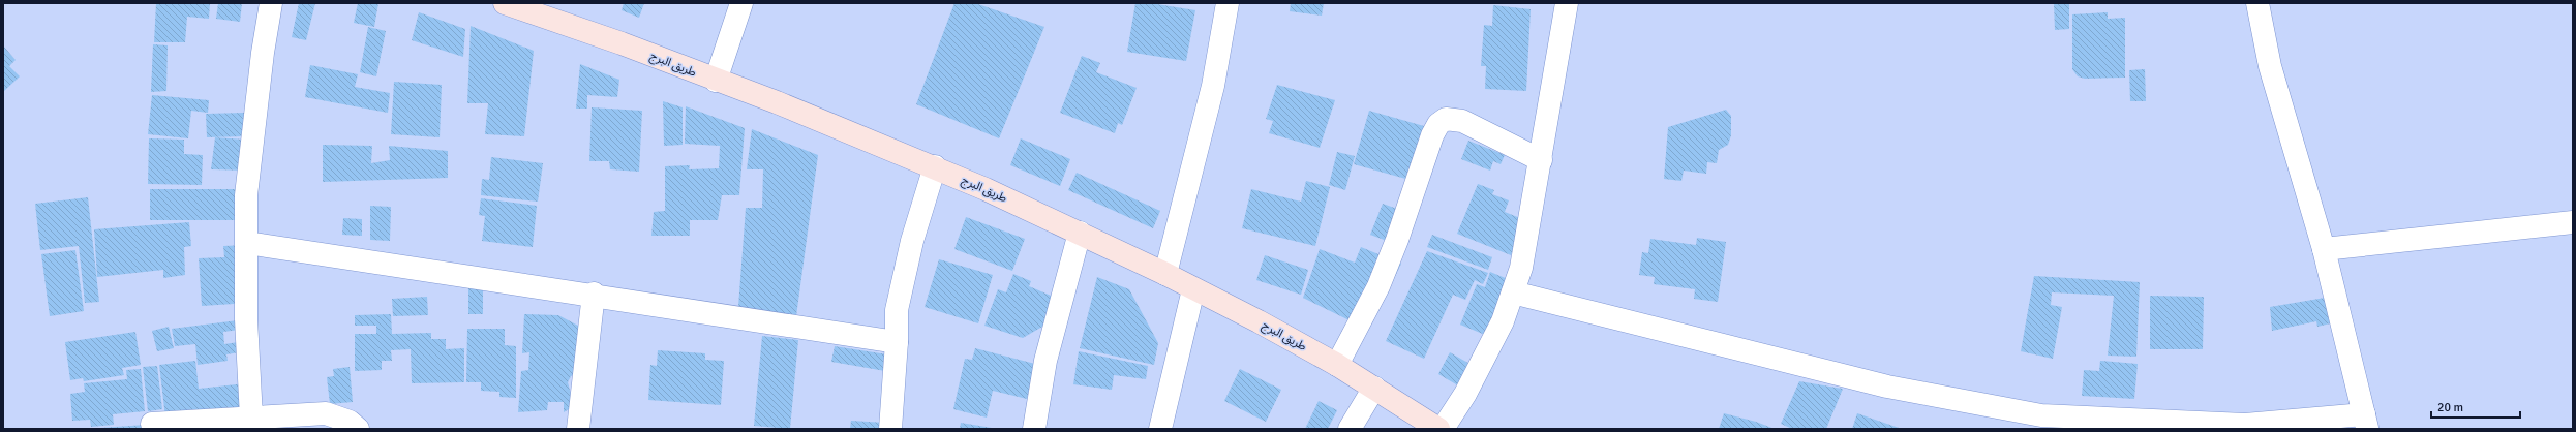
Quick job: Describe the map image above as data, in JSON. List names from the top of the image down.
{
  "streets": {
    "street": ["طريق البرج"]
  },
  "scale_bar": "20 m"
}
